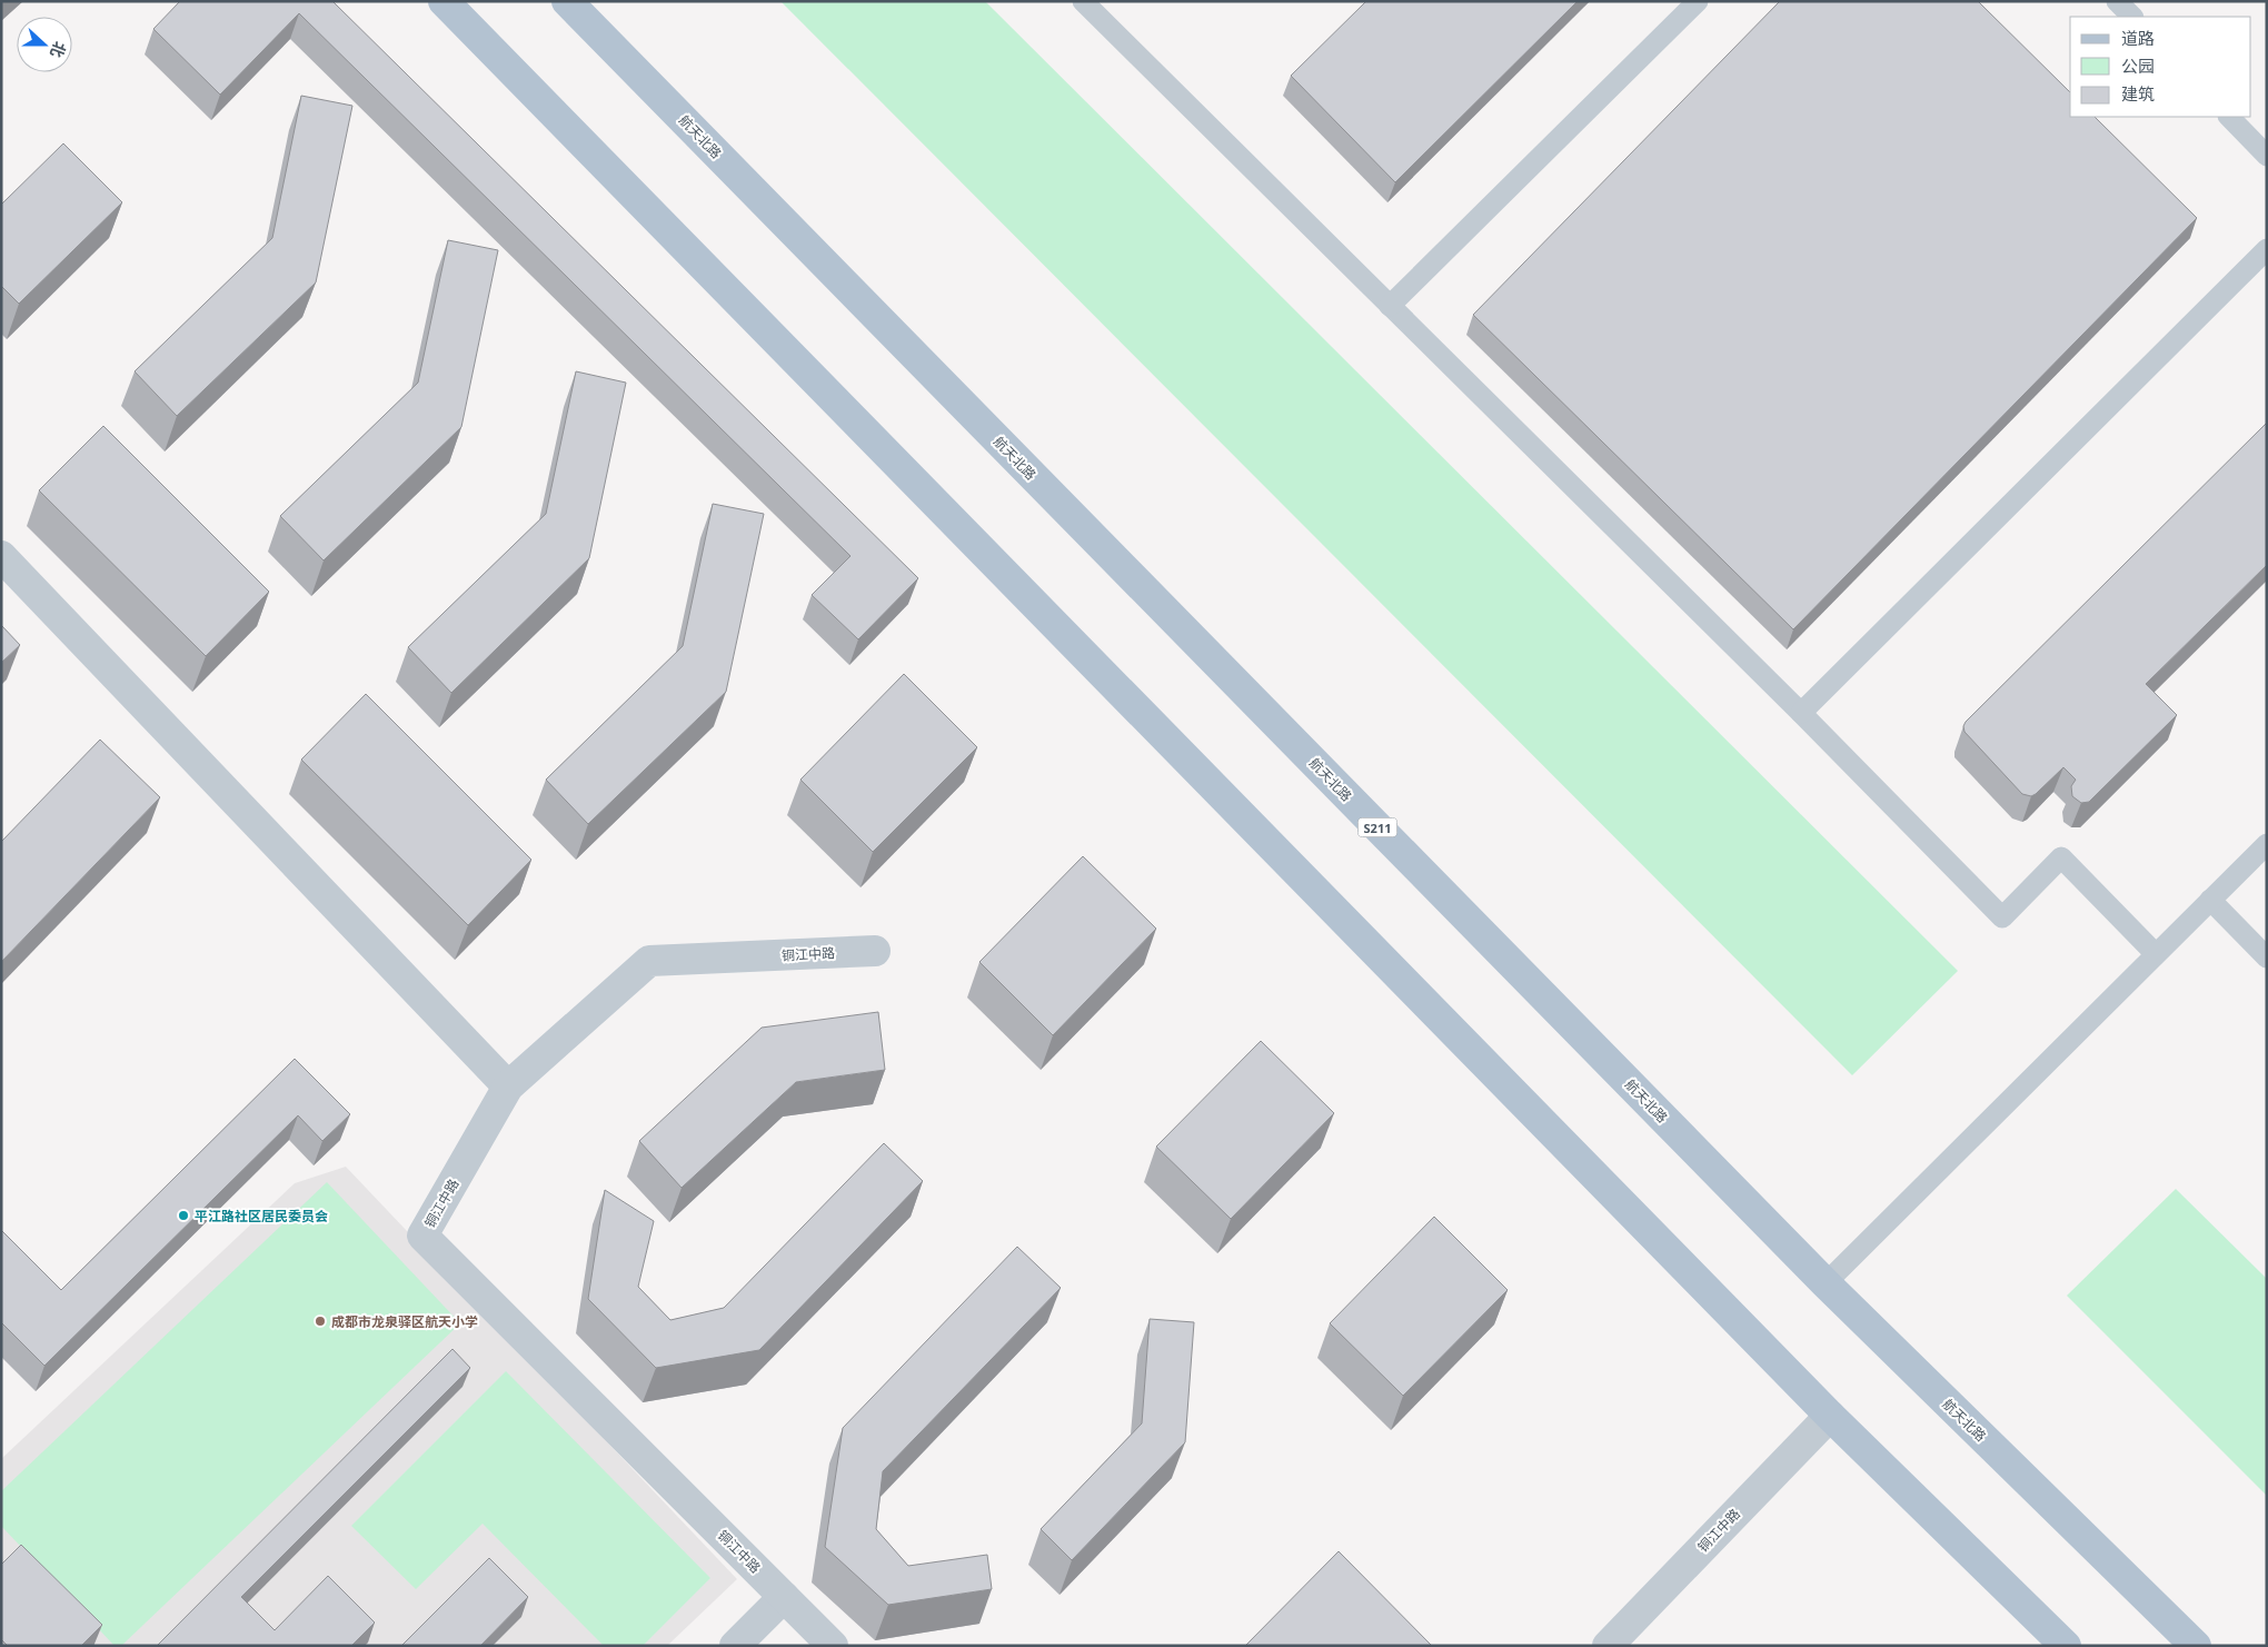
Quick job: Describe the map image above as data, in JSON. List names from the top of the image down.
{
  "streets": {
    "main road": ["航天北路", "S211"],
    "street": ["铜江中路"]
  },
  "places": ["平江路社区居民委员会", "成都市龙泉驿区航天小学"],
  "legend": ["道路", "公园", "建筑"],
  "north": "right"
}
